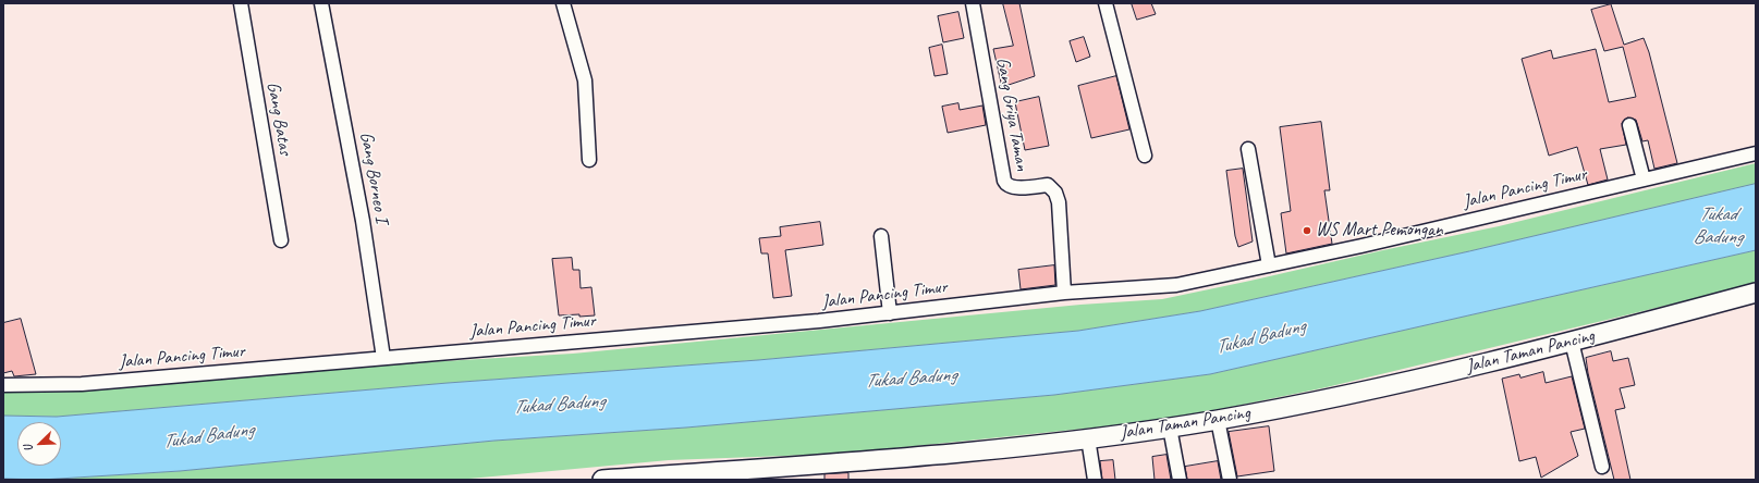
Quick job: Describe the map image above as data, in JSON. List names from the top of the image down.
{
  "streets": {
    "street": [
      "Gang Griya Taman",
      "Gang Batas",
      "Gang Borneo I",
      "Jalan Pancing Timur",
      "Jalan Taman Pancing"
    ]
  },
  "crossings": [
    ["Gang Griya Taman", "Jalan Pancing Timur"],
    ["Gang Borneo I", "Jalan Pancing Timur"]
  ],
  "water": ["Tukad Badung"],
  "places": ["WS Mart Pemongan"],
  "north": "bottom left"
}
